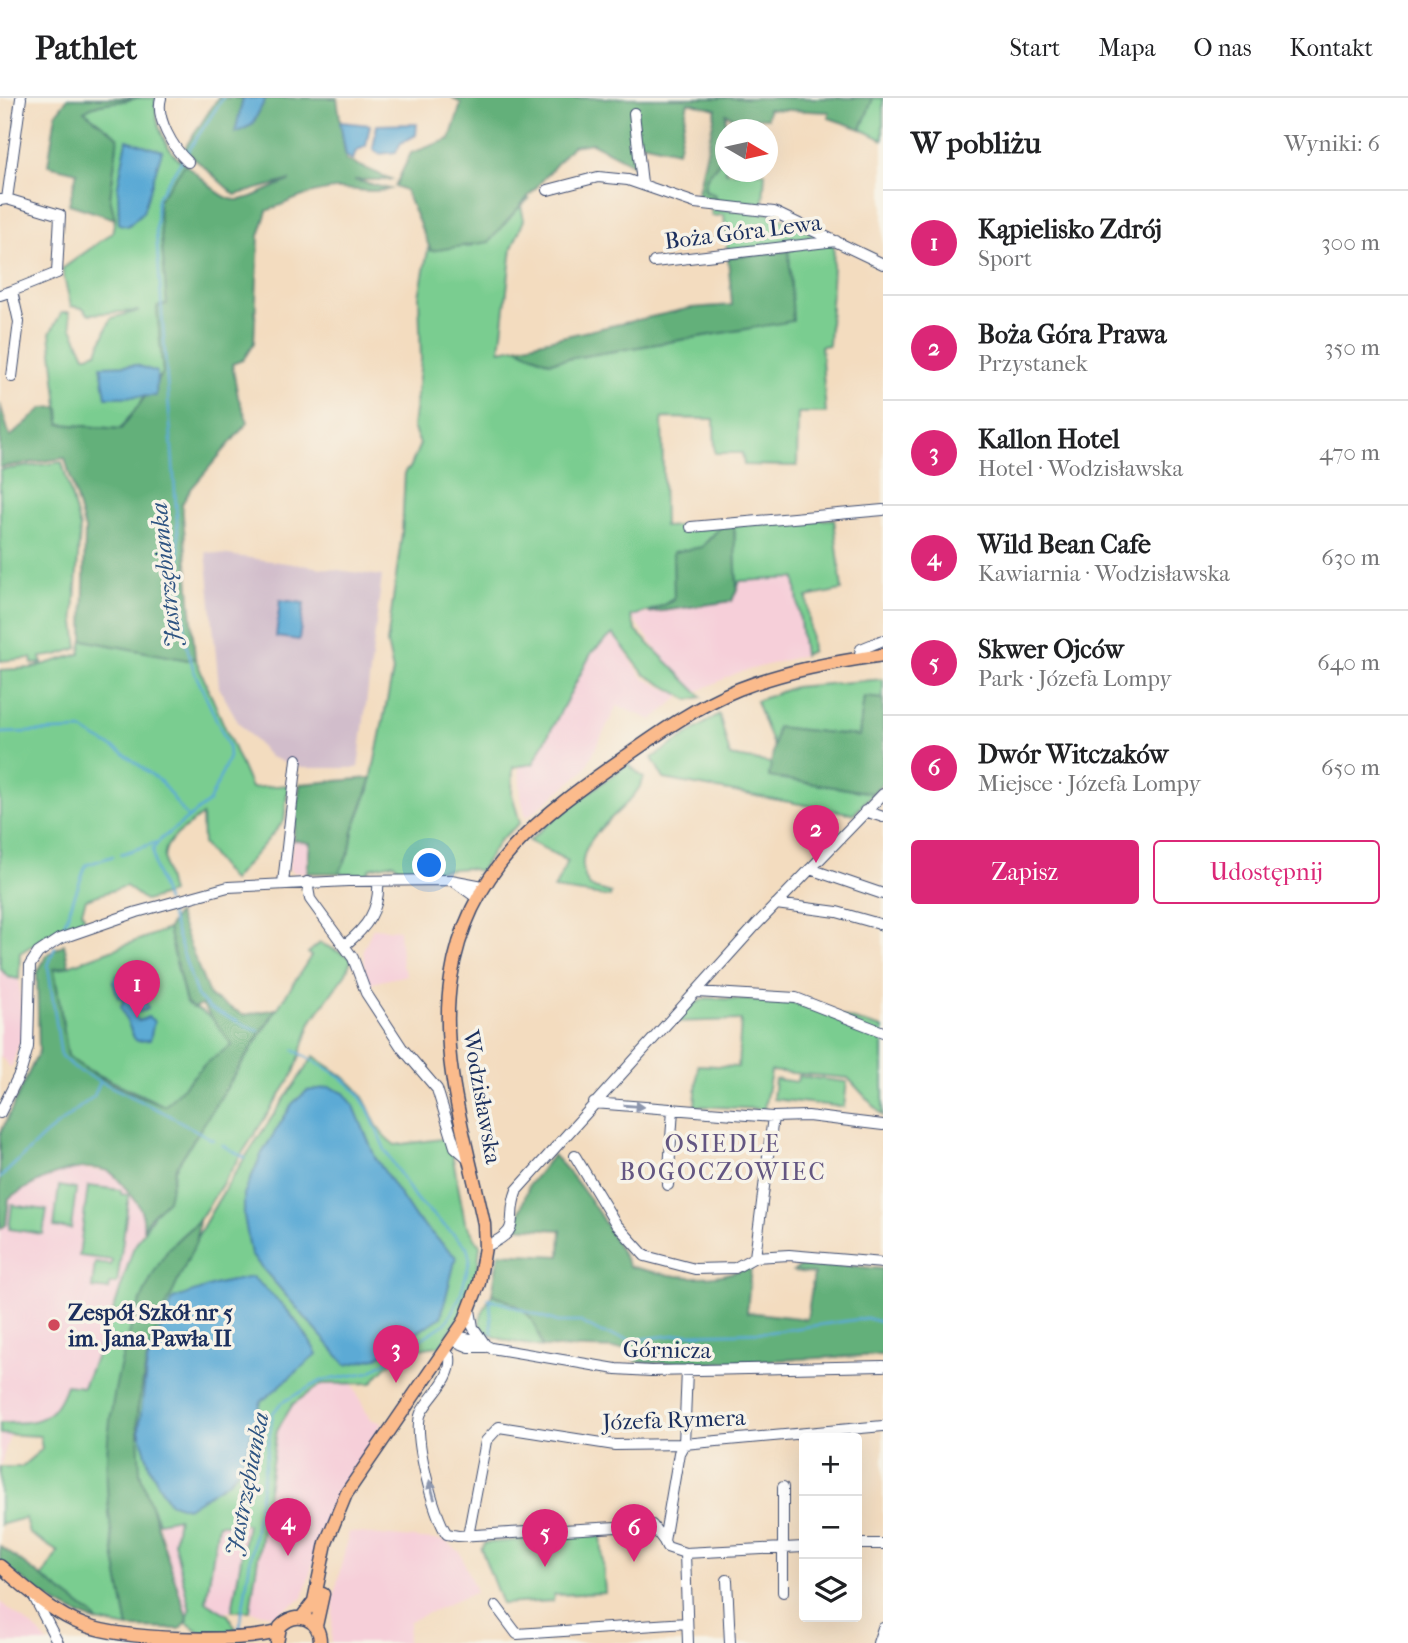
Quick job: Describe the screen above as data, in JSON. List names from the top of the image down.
{
  "streets": {
    "main road": ["Wodzisławska"],
    "street": ["Boża Góra Lewa", "Górnicza", "Józefa Rymera"]
  },
  "crossings": [
    ["Wodzisławska", "Górnicza"]
  ],
  "districts": ["OSIEDLE BOGOCZOWIEC"],
  "water": ["Jastrzębianka"],
  "places": ["Zespół Szkół nr 5 im. Jana Pawła II"],
  "north": "right",
  "page": {
    "header": "Pathlet",
    "nav": [
      "Start",
      "Mapa",
      "O nas",
      "Kontakt"
    ],
    "heading": ["W pobliżu", "Wyniki: 6"],
    "list": [
      {
        "mark": "1",
        "name": "Kąpielisko Zdrój",
        "note": "Sport",
        "value": "300 m"
      },
      {
        "mark": "2",
        "name": "Boża Góra Prawa",
        "note": "Przystanek",
        "value": "350 m"
      },
      {
        "mark": "3",
        "name": "Kallon Hotel",
        "note": "Hotel · Wodzisławska",
        "value": "470 m"
      },
      {
        "mark": "4",
        "name": "Wild Bean Cafe",
        "note": "Kawiarnia · Wodzisławska",
        "value": "630 m"
      },
      {
        "mark": "5",
        "name": "Skwer Ojców",
        "note": "Park · Józefa Lompy",
        "value": "640 m"
      },
      {
        "mark": "6",
        "name": "Dwór Witczaków",
        "note": "Miejsce · Józefa Lompy",
        "value": "650 m"
      }
    ],
    "pins": [
      "2",
      "1",
      "3",
      "4",
      "6",
      "5"
    ],
    "buttons": ["Zapisz", "Udostępnij"],
    "map_buttons": ["+", "−"]
  }
}
